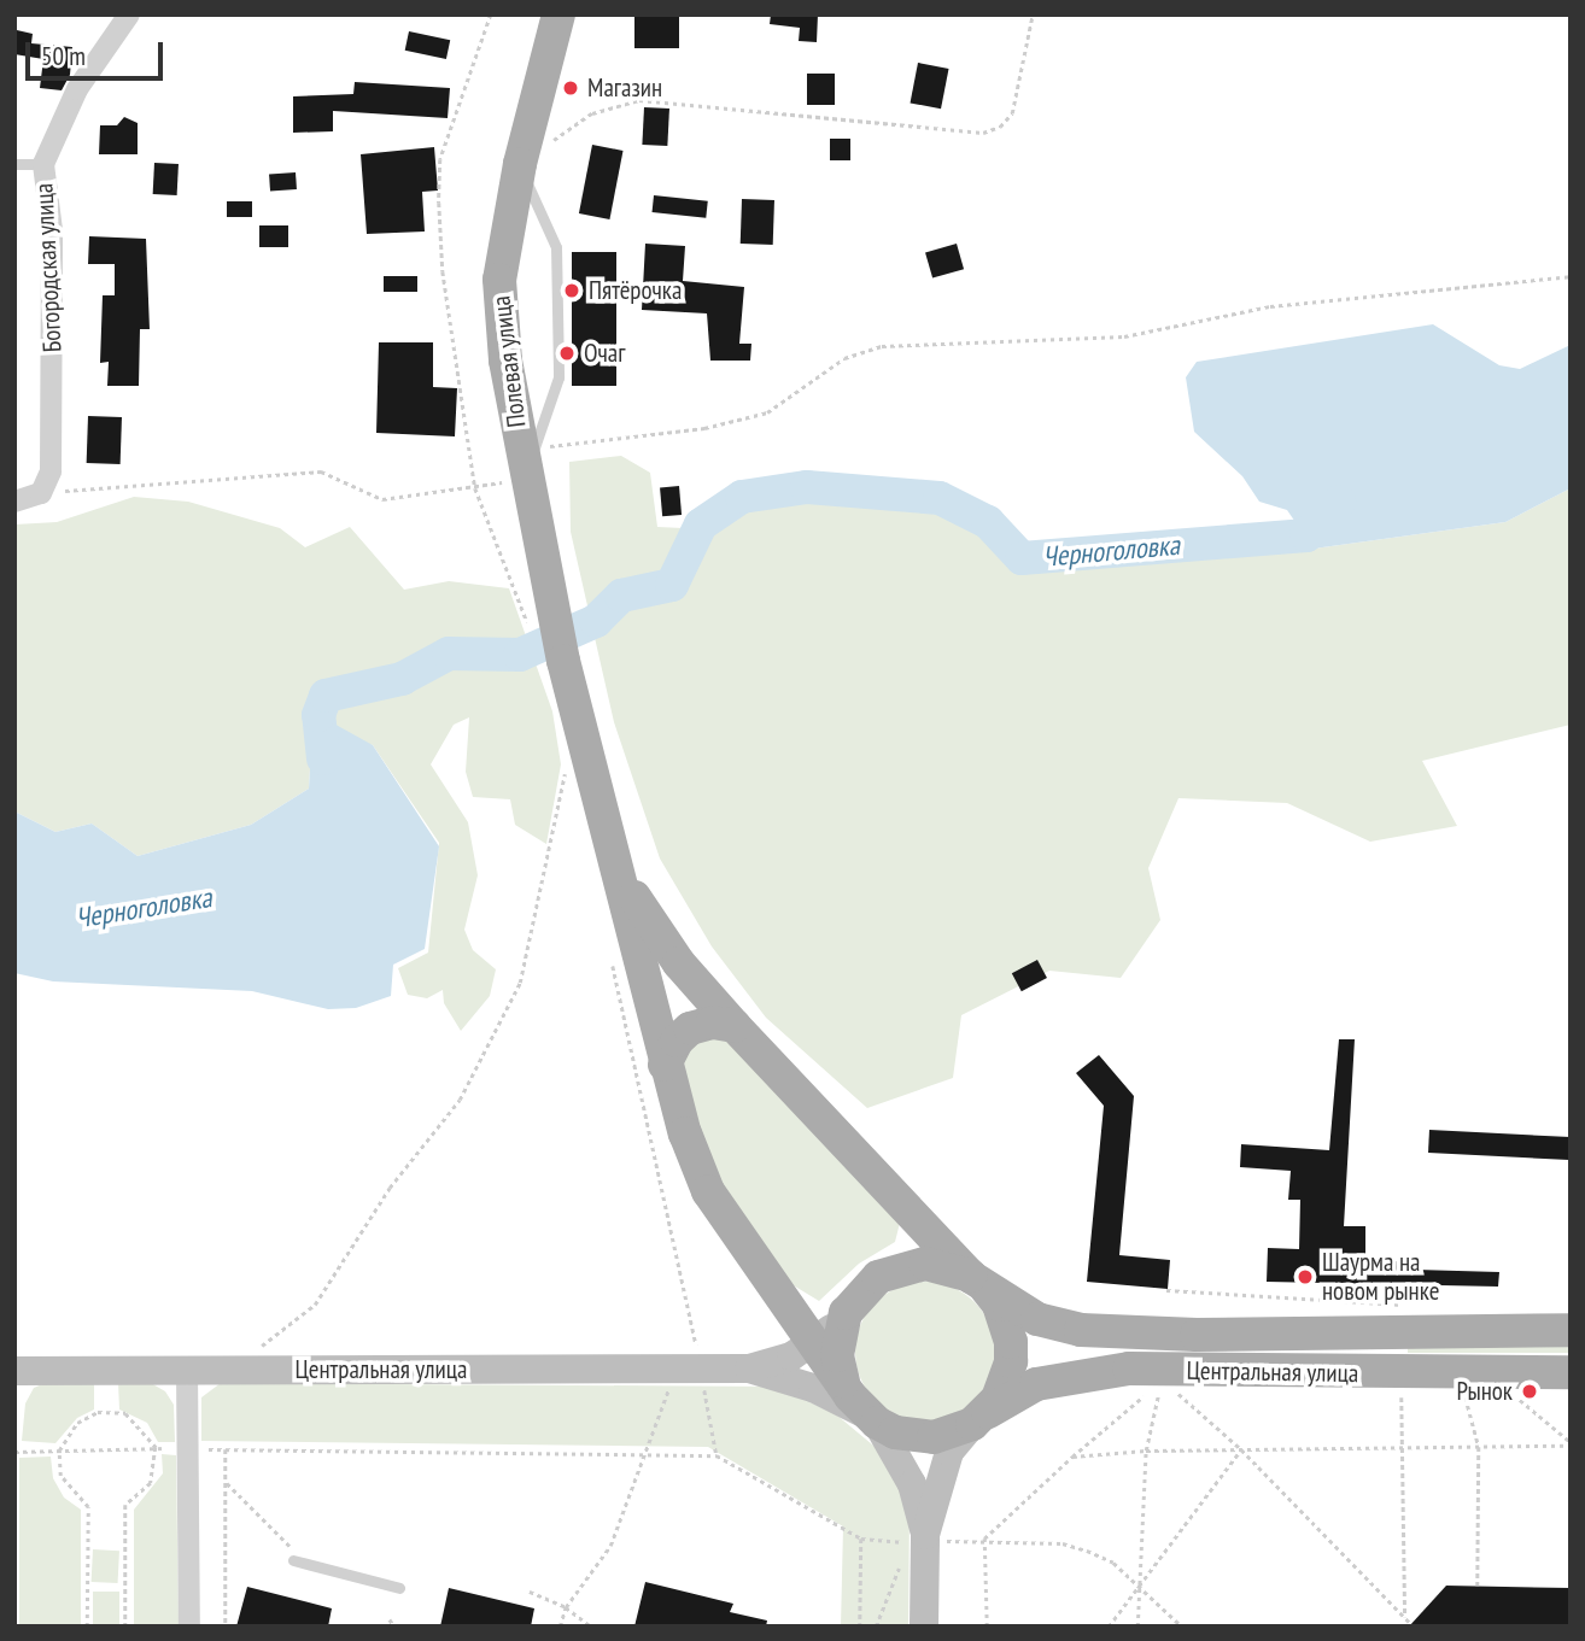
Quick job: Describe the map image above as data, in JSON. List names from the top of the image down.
{
  "streets": {
    "main road": ["Полевая улица", "Центральная улица"],
    "street": ["Богородская улица"]
  },
  "crossings": [
    ["Полевая улица", "Центральная улица"]
  ],
  "water": ["Черноголовка"],
  "places": [
    "Магазин",
    "Пятёрочка",
    "Очаг",
    "Шаурма на новом рынке",
    "Рынок"
  ],
  "scale_bar": "50 m"
}
